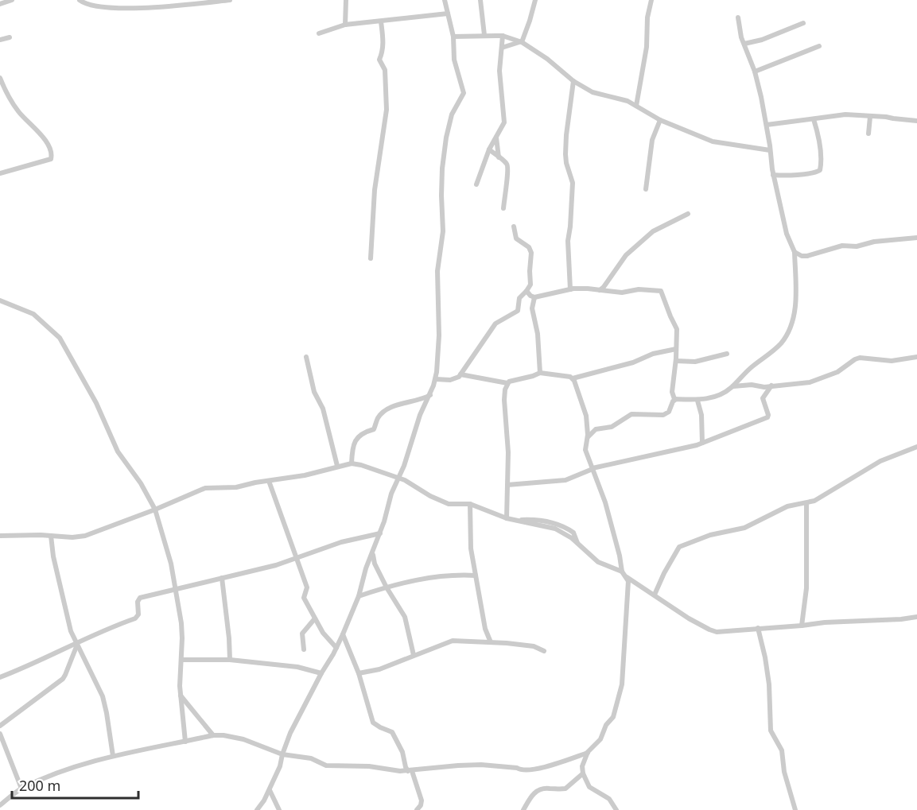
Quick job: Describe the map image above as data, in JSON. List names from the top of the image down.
{
  "scale_bar": "200 m"
}
